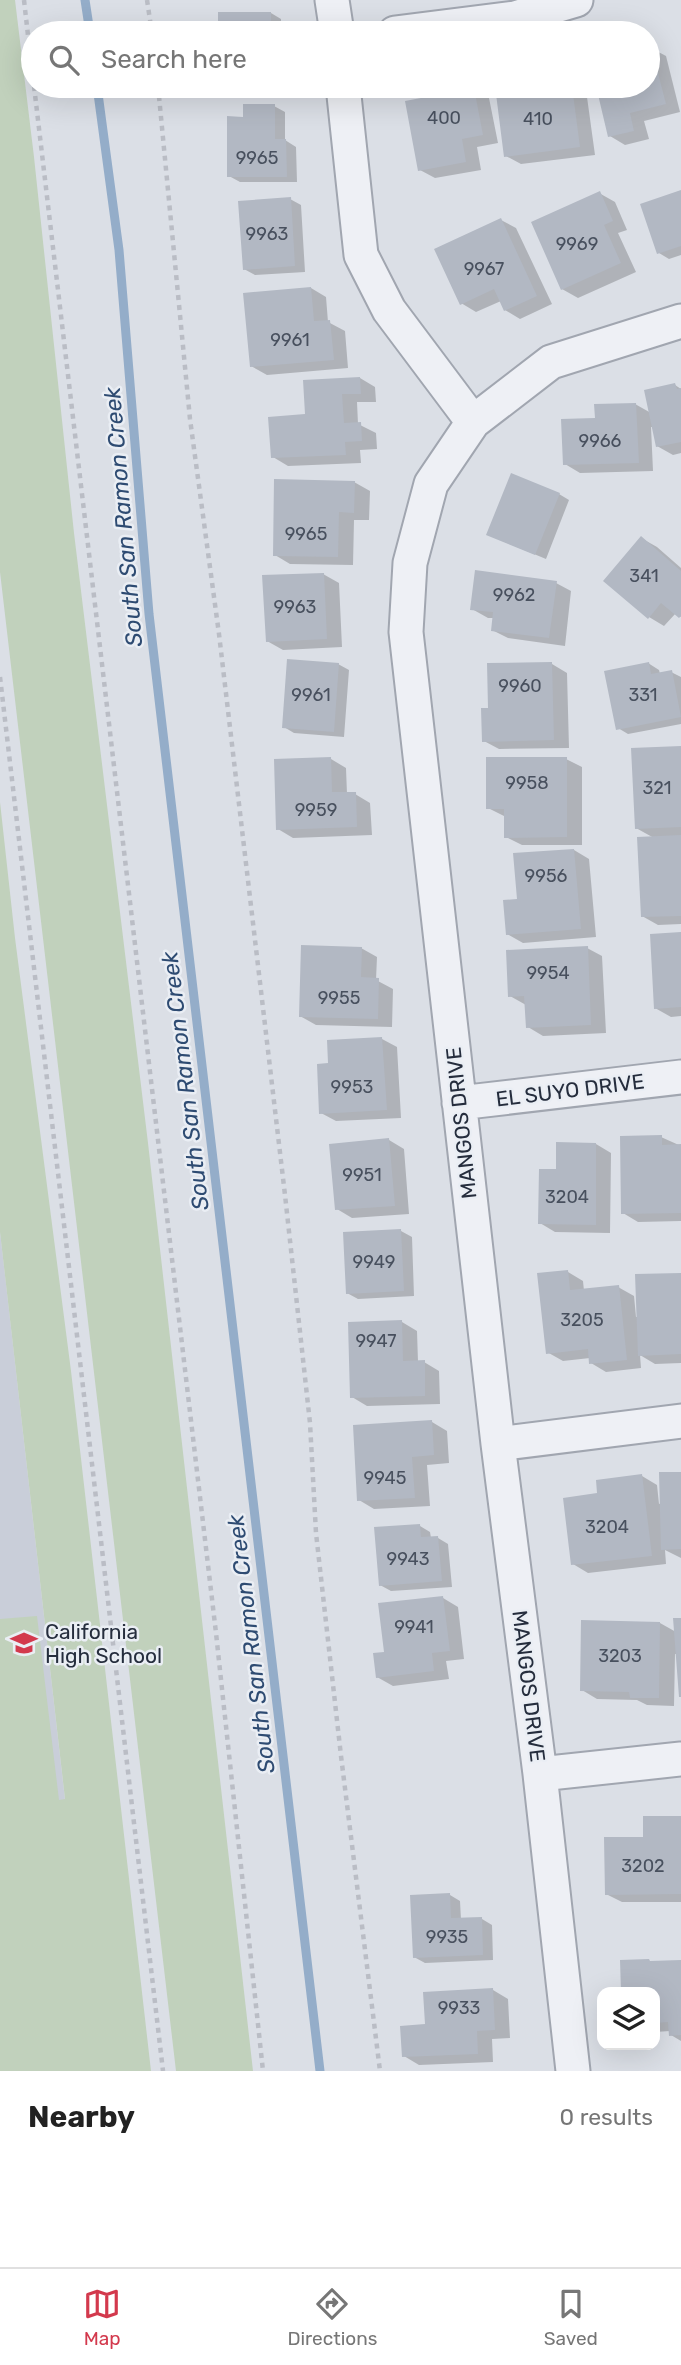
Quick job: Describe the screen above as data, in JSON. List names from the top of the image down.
{
  "streets": {
    "street": ["EL SUYO DRIVE", "MANGOS DRIVE"]
  },
  "crossings": [
    ["EL SUYO DRIVE", "MANGOS DRIVE"]
  ],
  "water": ["South San Ramon Creek"],
  "places": {
    "school or university": ["California High School"]
  },
  "house_numbers": [
    "400",
    "410",
    "9965",
    "9963",
    "9969",
    "9967",
    "9961",
    "9966",
    "9965",
    "341",
    "9962",
    "9963",
    "9960",
    "9961",
    "331",
    "9958",
    "321",
    "9959",
    "9956",
    "9954",
    "9955",
    "9953",
    "9951",
    "3204",
    "9949",
    "3205",
    "9947",
    "9945",
    "3204",
    "9943",
    "9941",
    "3203",
    "3202",
    "9935",
    "9933"
  ],
  "page": {
    "search": "Search here",
    "heading": ["Nearby", "0 results"],
    "nav": ["Map", "Directions", "Saved"]
  }
}
